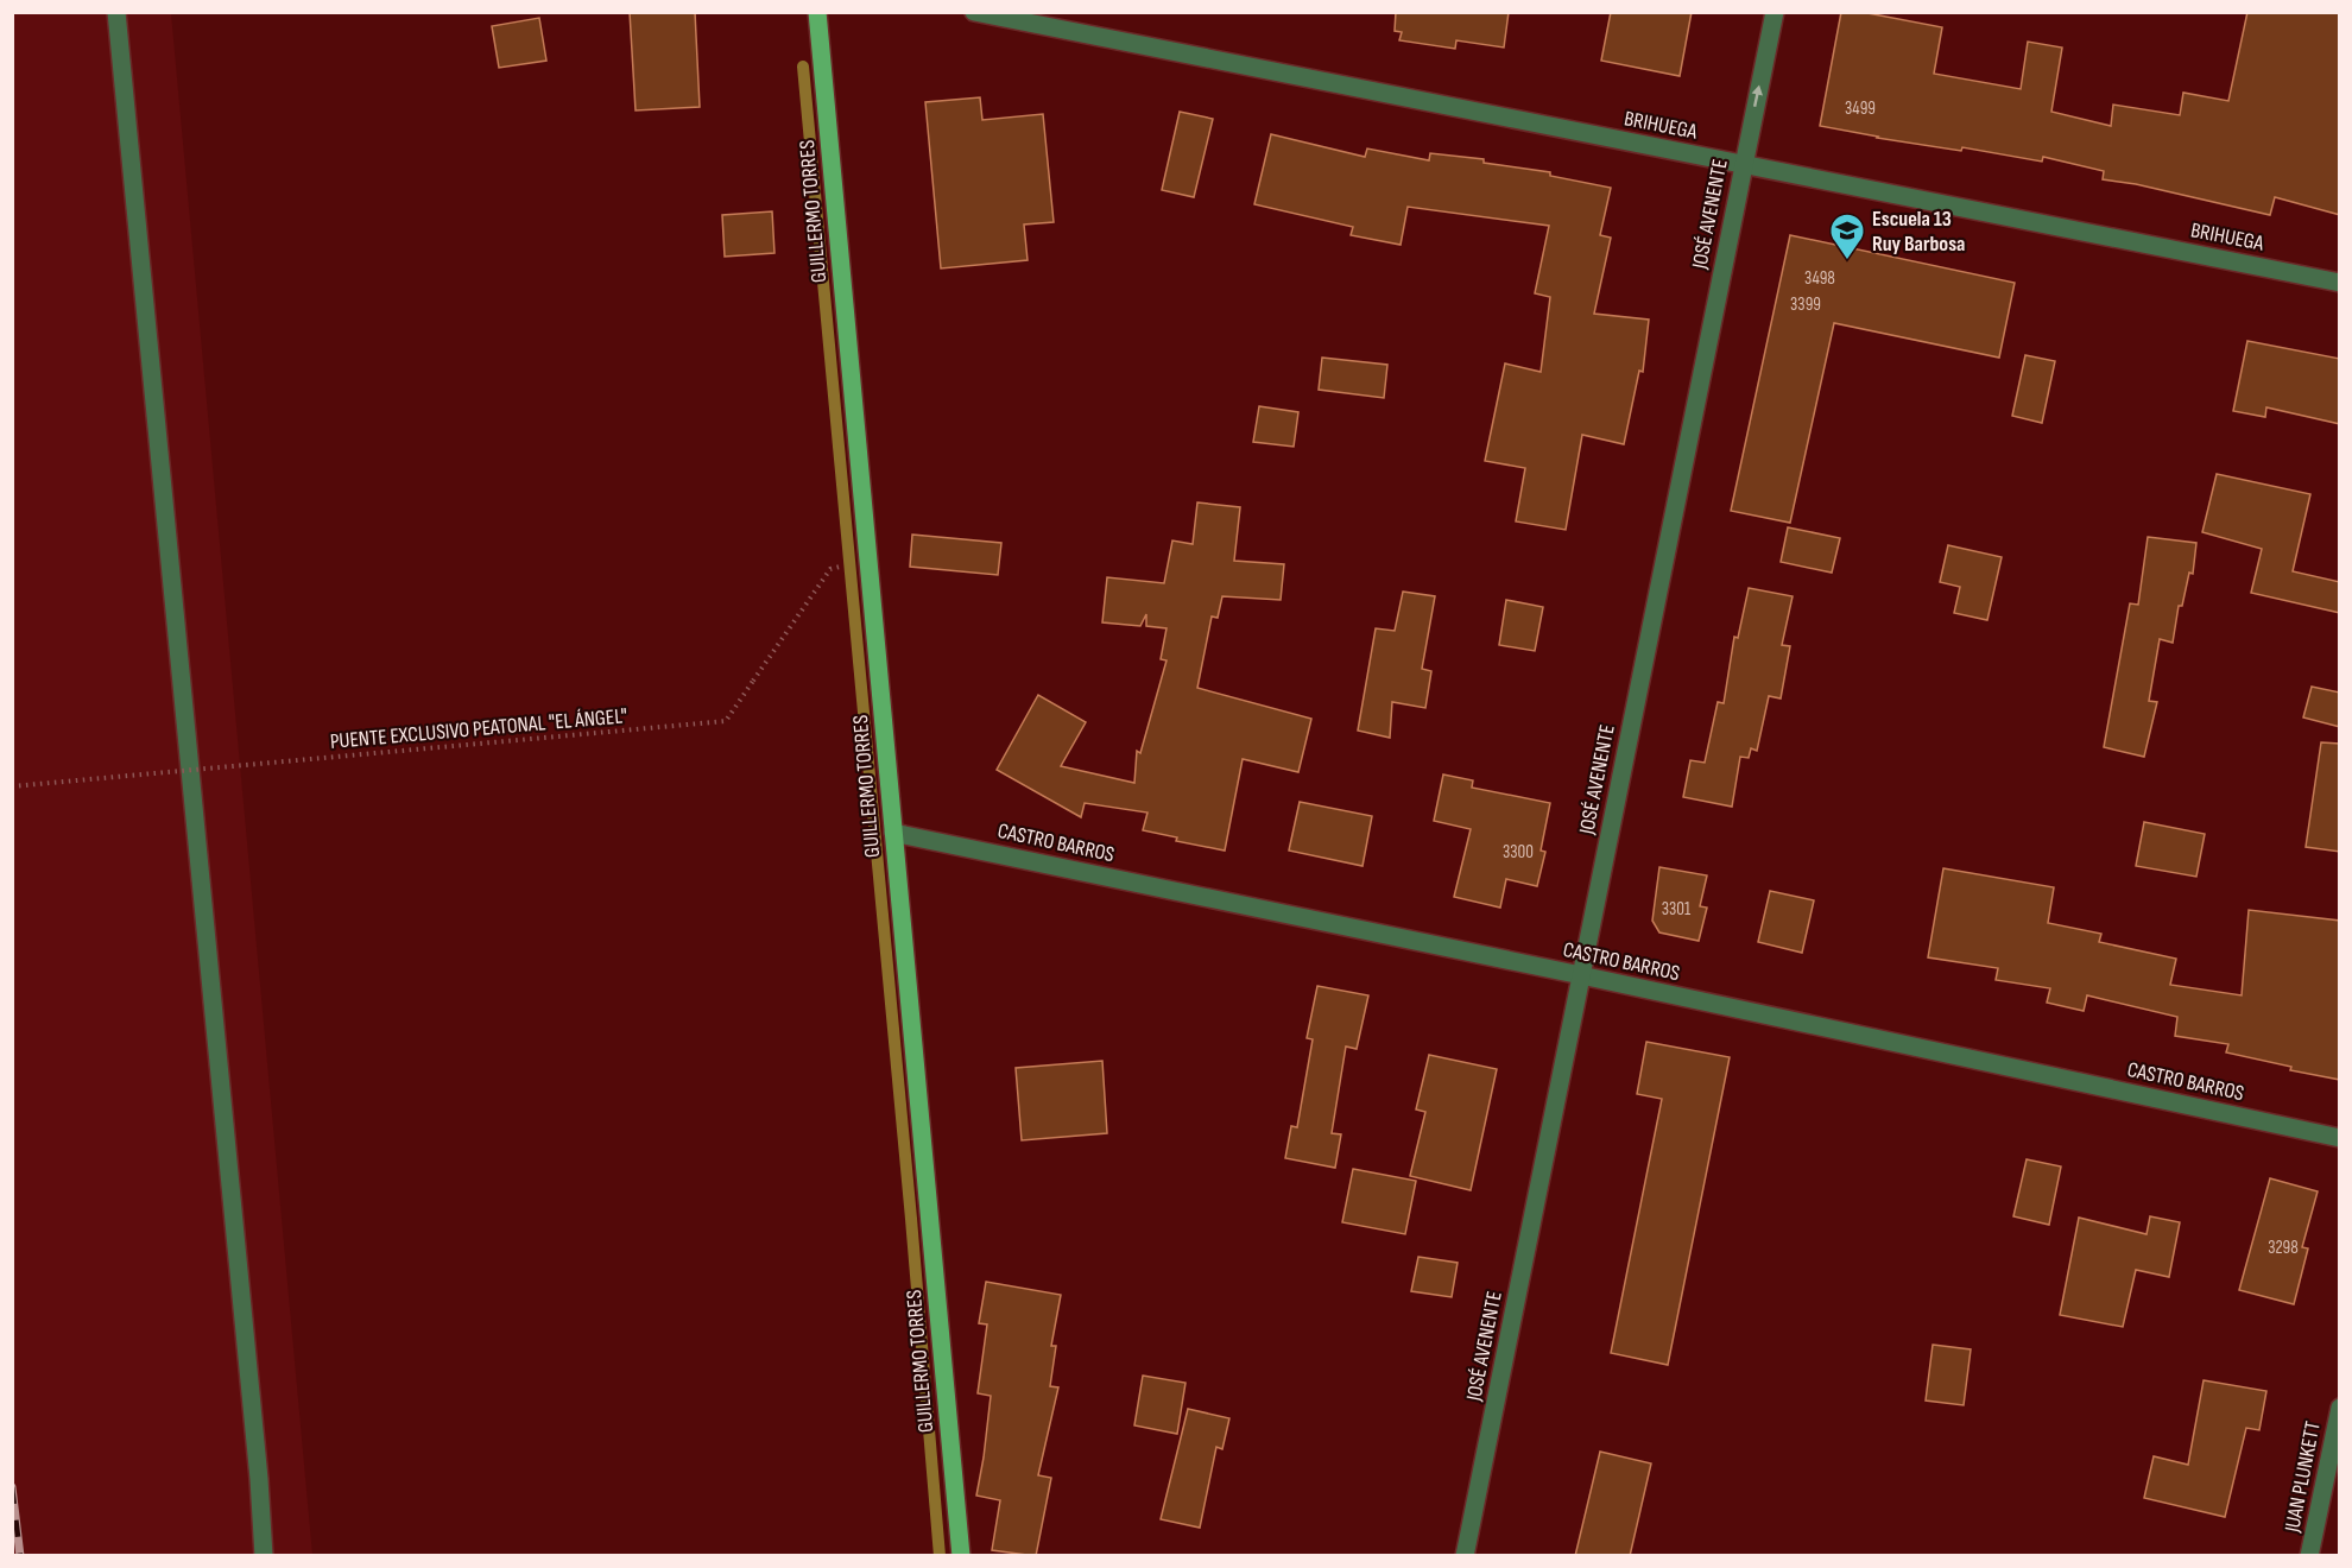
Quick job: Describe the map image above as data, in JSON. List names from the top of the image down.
{
  "streets": {
    "main road": ["GUILLERMO TORRES"],
    "street": [
      "BRIHUEGA",
      "JOSÉ AVENENTE",
      "CASTRO BARROS",
      "JUAN PLUNKETT"
    ],
    "path": ["PUENTE EXCLUSIVO PEATONAL \"EL ÁNGEL\""]
  },
  "crossings": [
    ["BRIHUEGA", "JOSÉ AVENENTE"],
    ["GUILLERMO TORRES", "PUENTE EXCLUSIVO PEATONAL \"EL ÁNGEL\""],
    ["GUILLERMO TORRES", "CASTRO BARROS"],
    ["JOSÉ AVENENTE", "CASTRO BARROS"]
  ],
  "places": {
    "school or university": ["Escuela 13 Ruy Barbosa"]
  },
  "house_numbers": [
    "3499",
    "3498",
    "3399",
    "3300",
    "3301",
    "3298"
  ]
}
